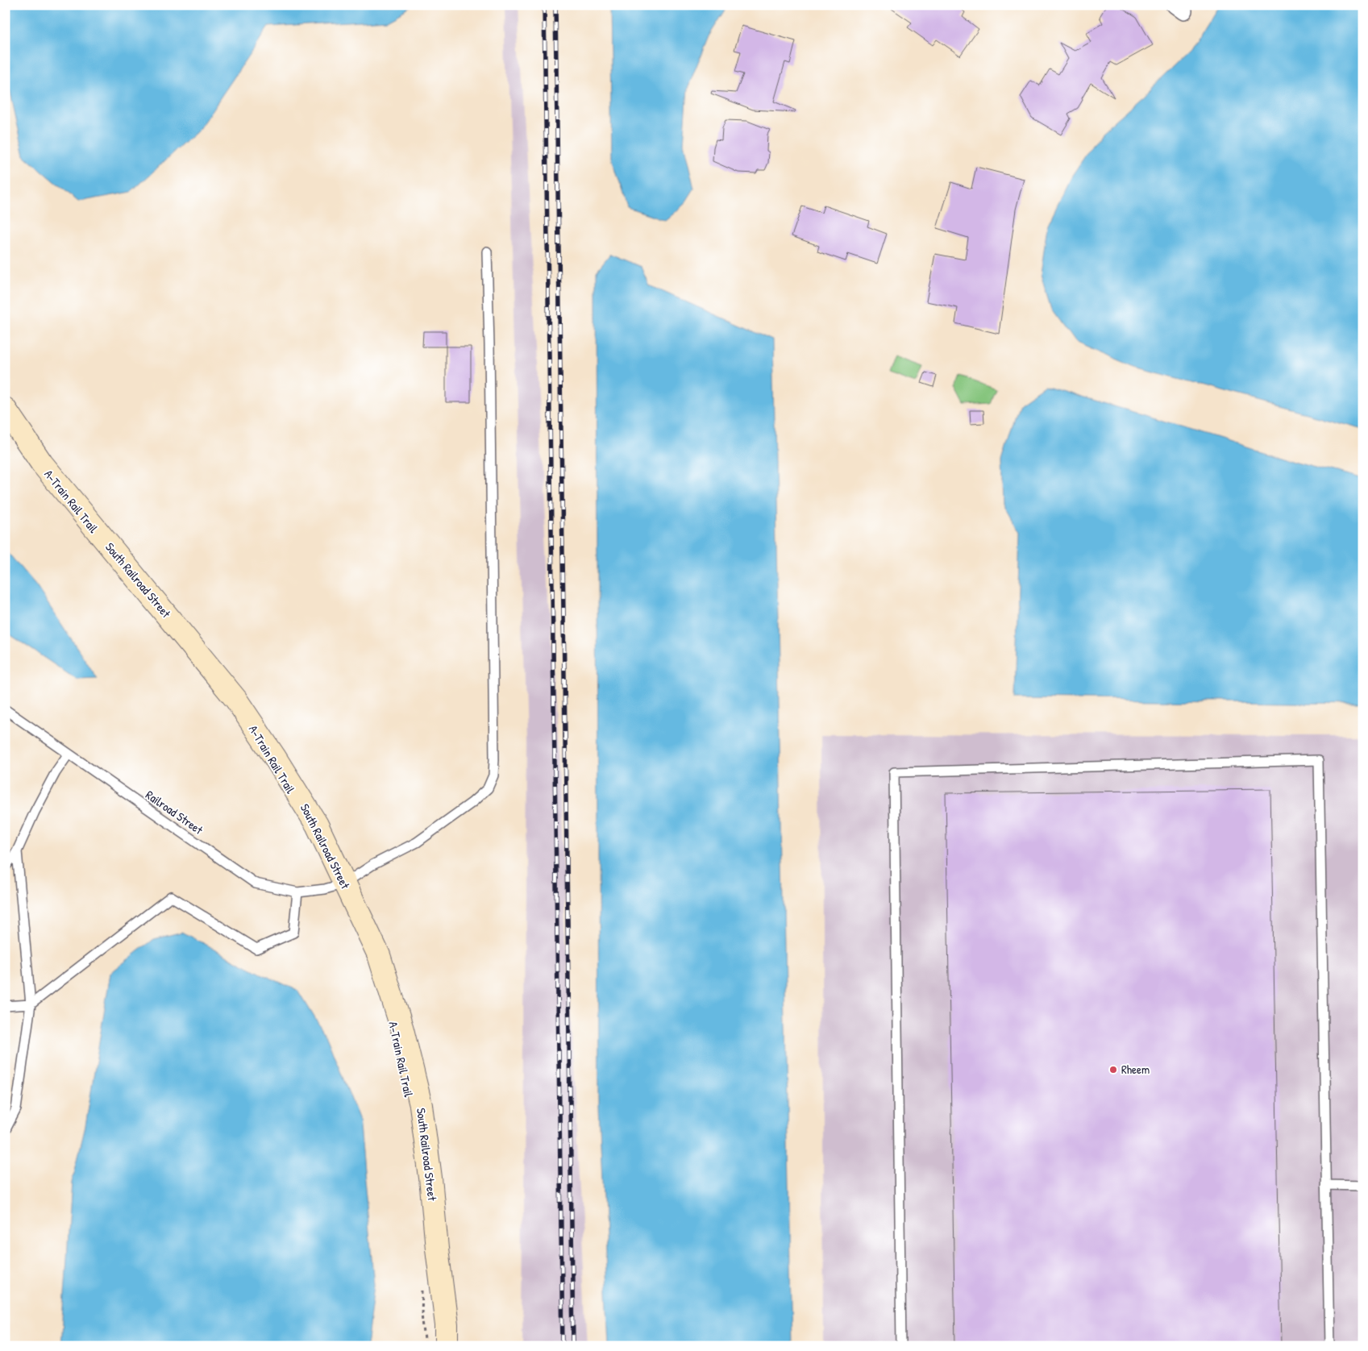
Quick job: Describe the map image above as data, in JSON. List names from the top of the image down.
{
  "streets": {
    "street": ["South Railroad Street"],
    "lane": ["Railroad Street"]
  },
  "crossings": [
    ["South Railroad Street", "Railroad Street"]
  ],
  "places": ["Rheem"]
}
